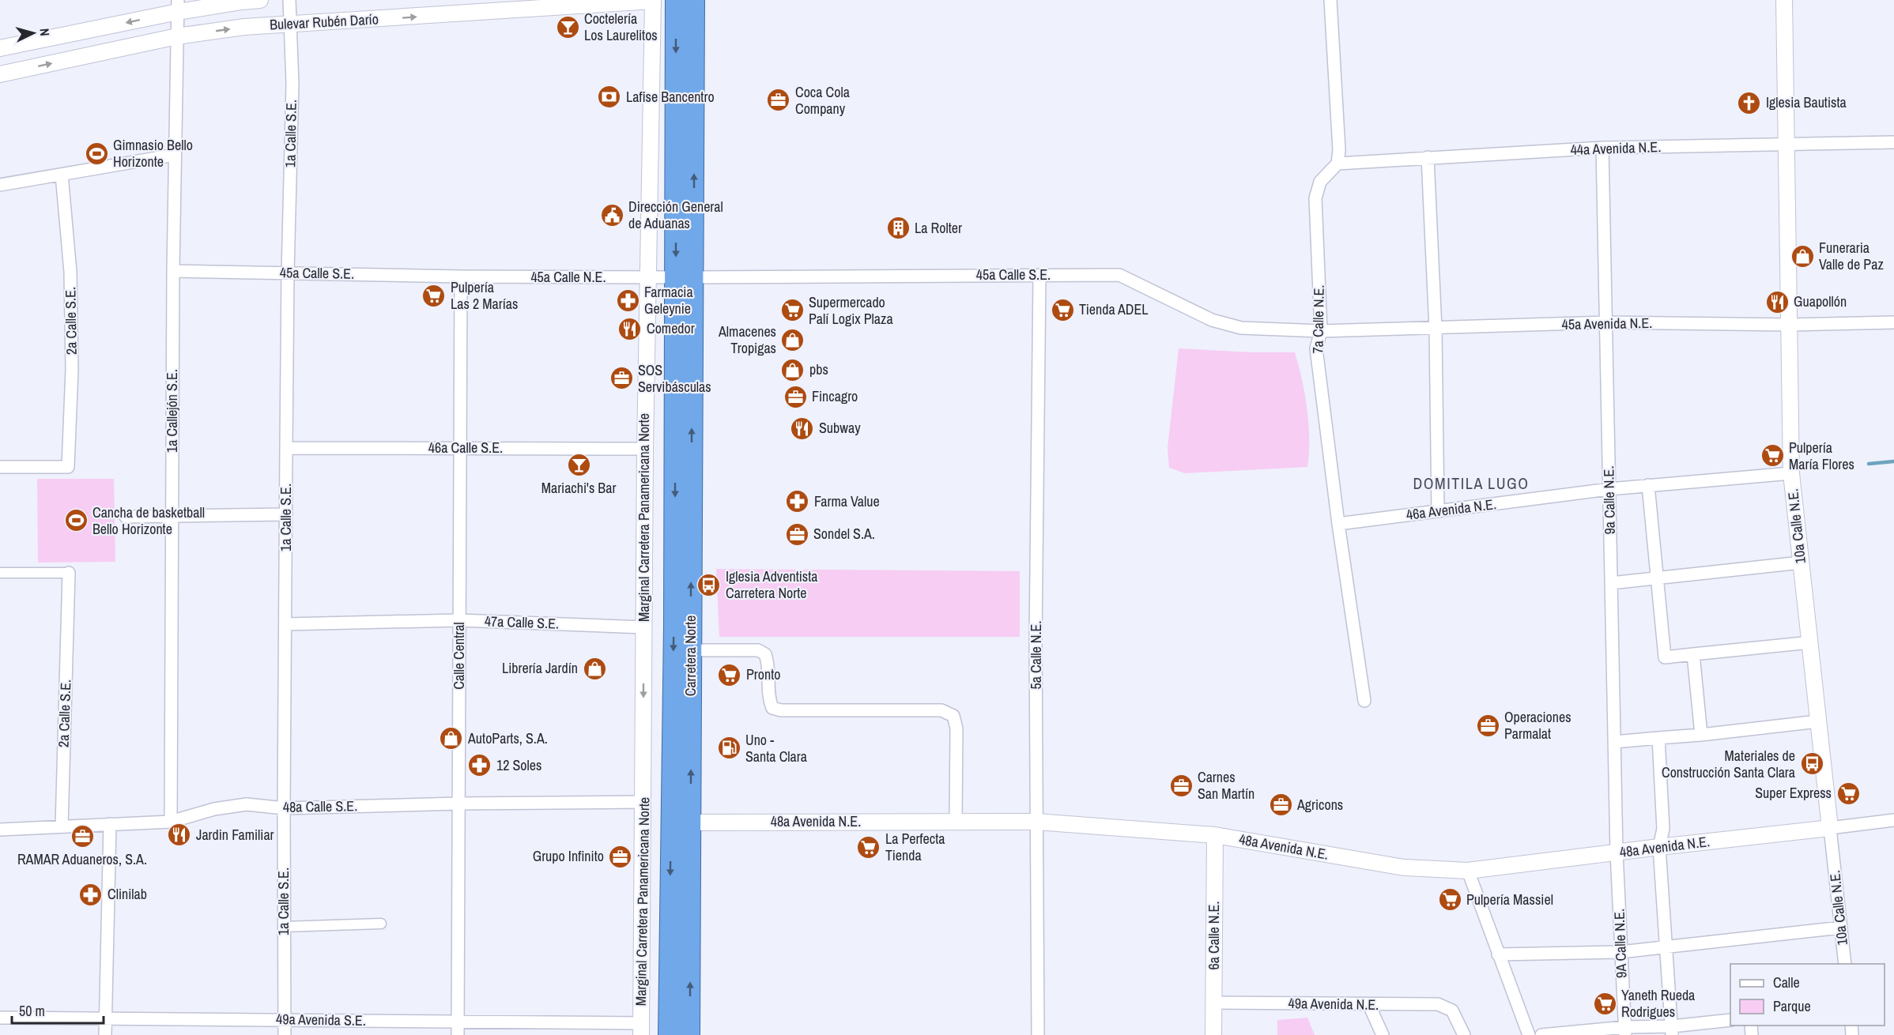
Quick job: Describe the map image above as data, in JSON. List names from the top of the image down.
{
  "streets": {
    "highway": ["Carretera Norte"],
    "street": [
      "Bulevar Rubén Darío",
      "1a Calle S.E.",
      "44a Avenida N.E.",
      "45a Calle S.E.",
      "45a Calle N.E.",
      "7a Calle N.E.",
      "2a Calle S.E.",
      "45a Avenida N.E.",
      "1a Callejón S.E.",
      "46a Calle S.E.",
      "9a Calle N.E.",
      "46a Avenida N.E.",
      "Marginal Carretera Panamericana Norte",
      "10a Calle N.E.",
      "47a Calle S.E.",
      "5a Calle N.E.",
      "Calle Central",
      "48a Calle S.E.",
      "48a Avenida N.E.",
      "6a Calle N.E.",
      "9A Calle N.E.",
      "49a Avenida N.E.",
      "49a Avenida S.E."
    ]
  },
  "crossings": [
    ["Bulevar Rubén Darío", "1a Calle S.E."],
    ["Bulevar Rubén Darío", "1a Callejón S.E."],
    ["Bulevar Rubén Darío", "Marginal Carretera Panamericana Norte"],
    ["1a Calle S.E.", "45a Calle S.E."],
    ["1a Calle S.E.", "46a Calle S.E."],
    ["1a Calle S.E.", "47a Calle S.E."],
    ["1a Calle S.E.", "48a Calle S.E."],
    ["1a Calle S.E.", "49a Avenida S.E."],
    ["44a Avenida N.E.", "7a Calle N.E."],
    ["44a Avenida N.E.", "9a Calle N.E."],
    ["44a Avenida N.E.", "10a Calle N.E."],
    ["45a Calle S.E.", "45a Calle N.E."],
    ["45a Calle S.E.", "7a Calle N.E."],
    ["45a Calle S.E.", "45a Avenida N.E."],
    ["45a Calle S.E.", "1a Callejón S.E."],
    ["45a Calle S.E.", "Marginal Carretera Panamericana Norte"],
    ["45a Calle S.E.", "5a Calle N.E."],
    ["45a Calle S.E.", "Calle Central"],
    ["45a Calle S.E.", "Carretera Norte"],
    ["45a Calle N.E.", "Marginal Carretera Panamericana Norte"],
    ["45a Calle N.E.", "Calle Central"],
    ["7a Calle N.E.", "45a Avenida N.E."],
    ["7a Calle N.E.", "46a Avenida N.E."],
    ["2a Calle S.E.", "48a Calle S.E."],
    ["45a Avenida N.E.", "9a Calle N.E."],
    ["45a Avenida N.E.", "10a Calle N.E."],
    ["1a Callejón S.E.", "48a Calle S.E."],
    ["46a Calle S.E.", "Marginal Carretera Panamericana Norte"],
    ["46a Calle S.E.", "Calle Central"],
    ["9a Calle N.E.", "46a Avenida N.E."],
    ["9a Calle N.E.", "48a Avenida N.E."],
    ["9a Calle N.E.", "9A Calle N.E."],
    ["46a Avenida N.E.", "10a Calle N.E."],
    ["Marginal Carretera Panamericana Norte", "47a Calle S.E."],
    ["Marginal Carretera Panamericana Norte", "48a Calle S.E."],
    ["Marginal Carretera Panamericana Norte", "49a Avenida S.E."],
    ["10a Calle N.E.", "48a Avenida N.E."],
    ["47a Calle S.E.", "Calle Central"],
    ["5a Calle N.E.", "48a Avenida N.E."],
    ["Calle Central", "48a Calle S.E."],
    ["Calle Central", "49a Avenida S.E."],
    ["Carretera Norte", "48a Avenida N.E."],
    ["48a Avenida N.E.", "6a Calle N.E."],
    ["48a Avenida N.E.", "9A Calle N.E."],
    ["6a Calle N.E.", "49a Avenida N.E."]
  ],
  "districts": ["DOMITILA LUGO"],
  "places": {
    "bar": ["Coctelería Los Laurelitos", "Mariachi's Bar"],
    "bank": ["Lafise Bancentro"],
    "office": [
      "Coca Cola Company",
      "SOS Servibásculas",
      "Fincagro",
      "Sondel S.A.",
      "Operaciones Parmalat",
      "Carnes San Martín",
      "Agricons",
      "RAMAR Aduaneros, S.A.",
      "Grupo Infinito"
    ],
    "church": ["Iglesia Bautista"],
    "sports": ["Gimnasio Bello Horizonte", "Cancha de basketball Bello Horizonte"],
    "public building": ["Dirección General de Aduanas"],
    "building": ["La Rolter"],
    "shop": [
      "Funeraria Valle de Paz",
      "Almacenes Tropigas",
      "pbs",
      "Librería Jardín",
      "AutoParts, S.A."
    ],
    "supermarket": [
      "Pulpería Las 2 Marías",
      "Tienda ADEL",
      "Supermercado Palí Logix Plaza",
      "Pulpería María Flores",
      "Pronto",
      "Super Express",
      "La Perfecta Tienda",
      "Pulpería Massiel",
      "Yaneth Rueda Rodrigues"
    ],
    "pharmacy": [
      "Farmacia Geleynie",
      "Farma Value",
      "12 Soles",
      "Clinilab"
    ],
    "restaurant": [
      "Guapollón",
      "Comedor",
      "Subway",
      "Jardin Familiar"
    ],
    "bus stop": ["Iglesia Adventista Carretera Norte", "Materiales de Construcción Santa Clara"],
    "fuel station": ["Uno - Santa Clara"]
  },
  "legend": ["Calle", "Parque"],
  "scale_bar": "50 m",
  "north": "right"
}
